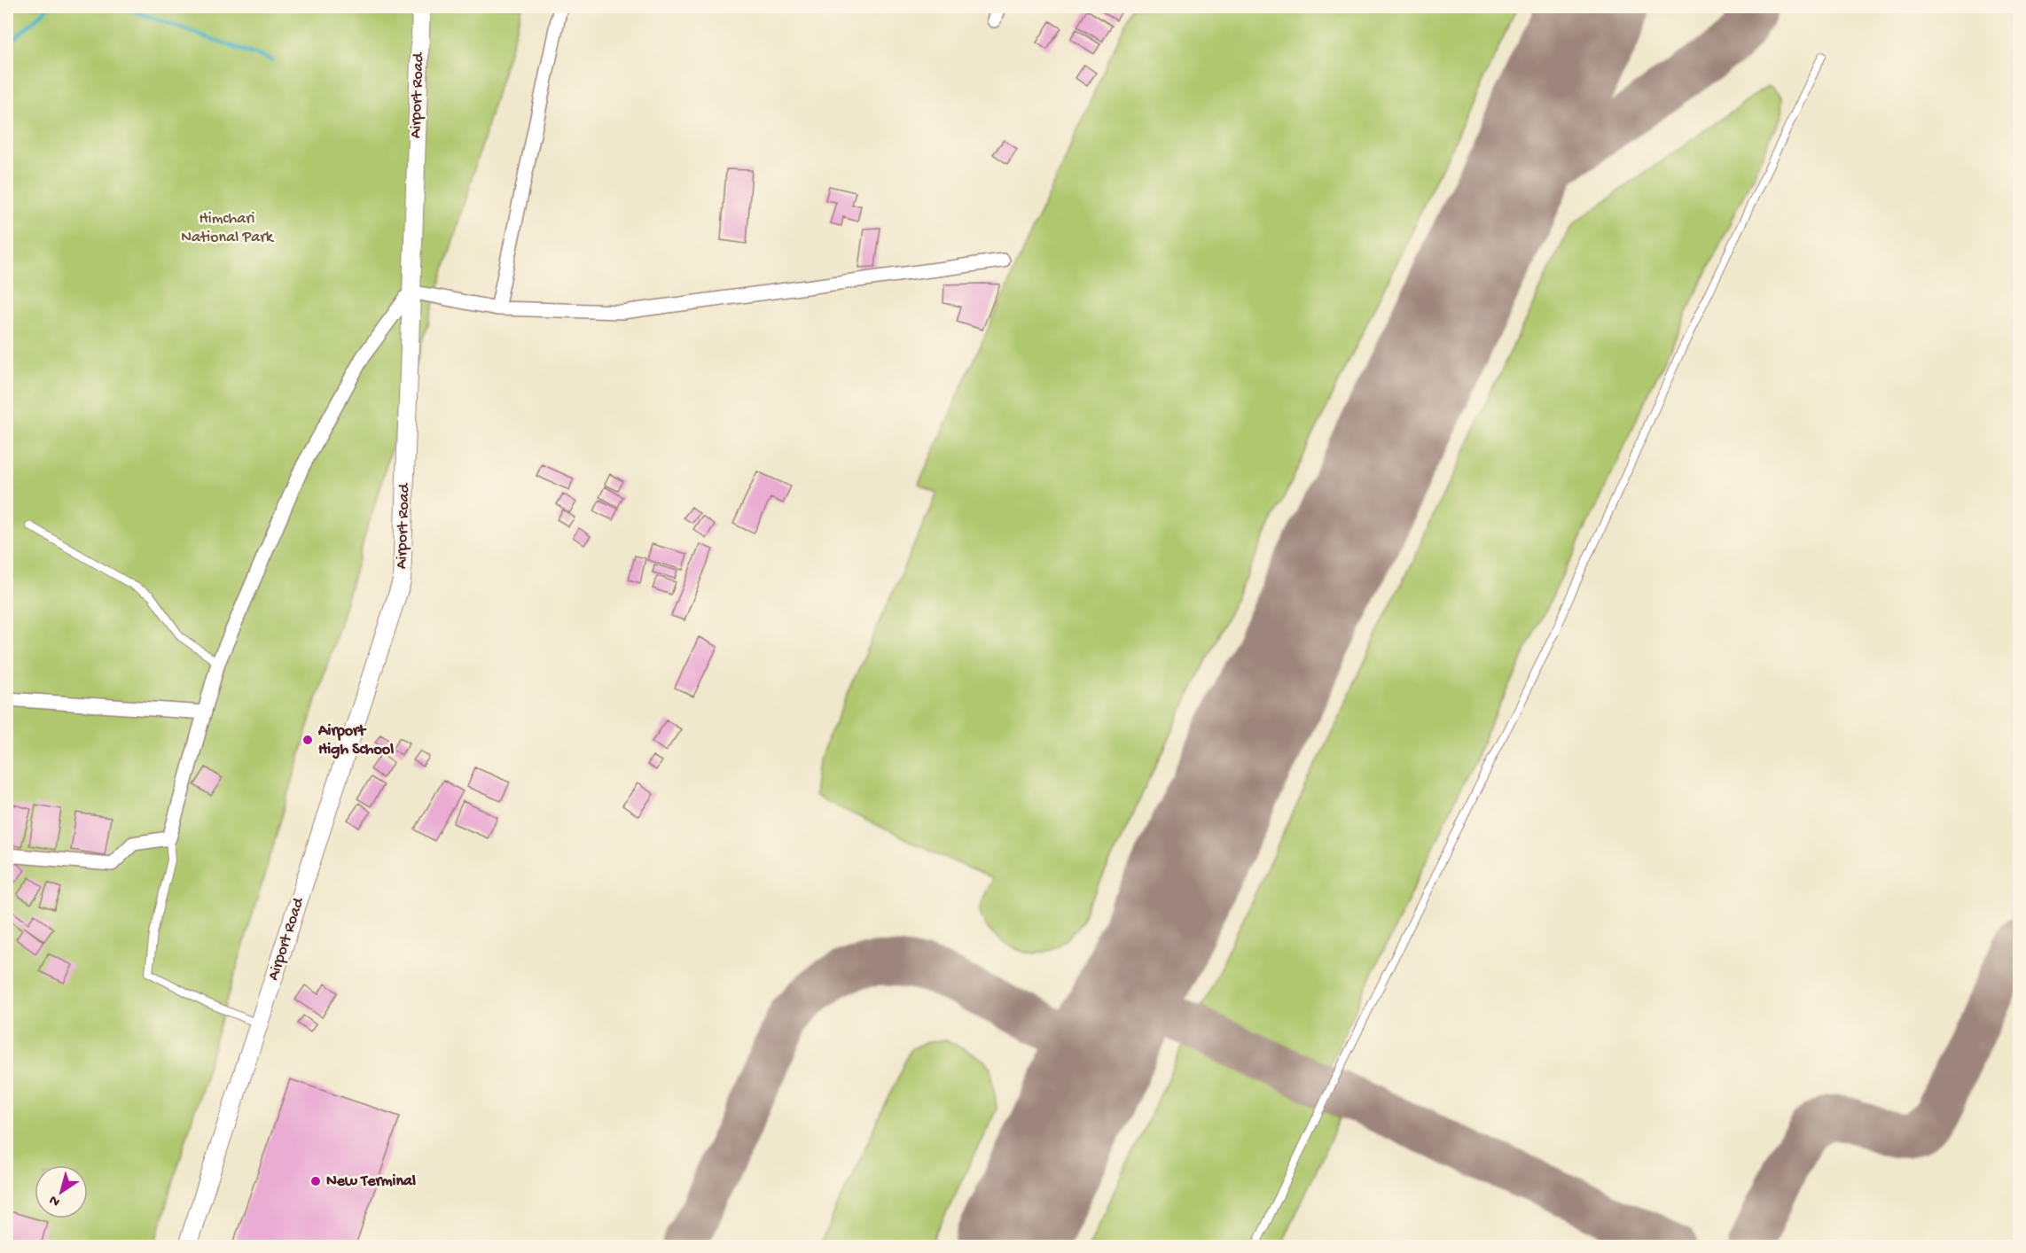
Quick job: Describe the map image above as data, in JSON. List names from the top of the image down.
{
  "streets": {
    "street": ["Airport Road"]
  },
  "parks": ["Himchari National Park"],
  "places": ["Airport High School", "New Terminal"],
  "north": "bottom left"
}
